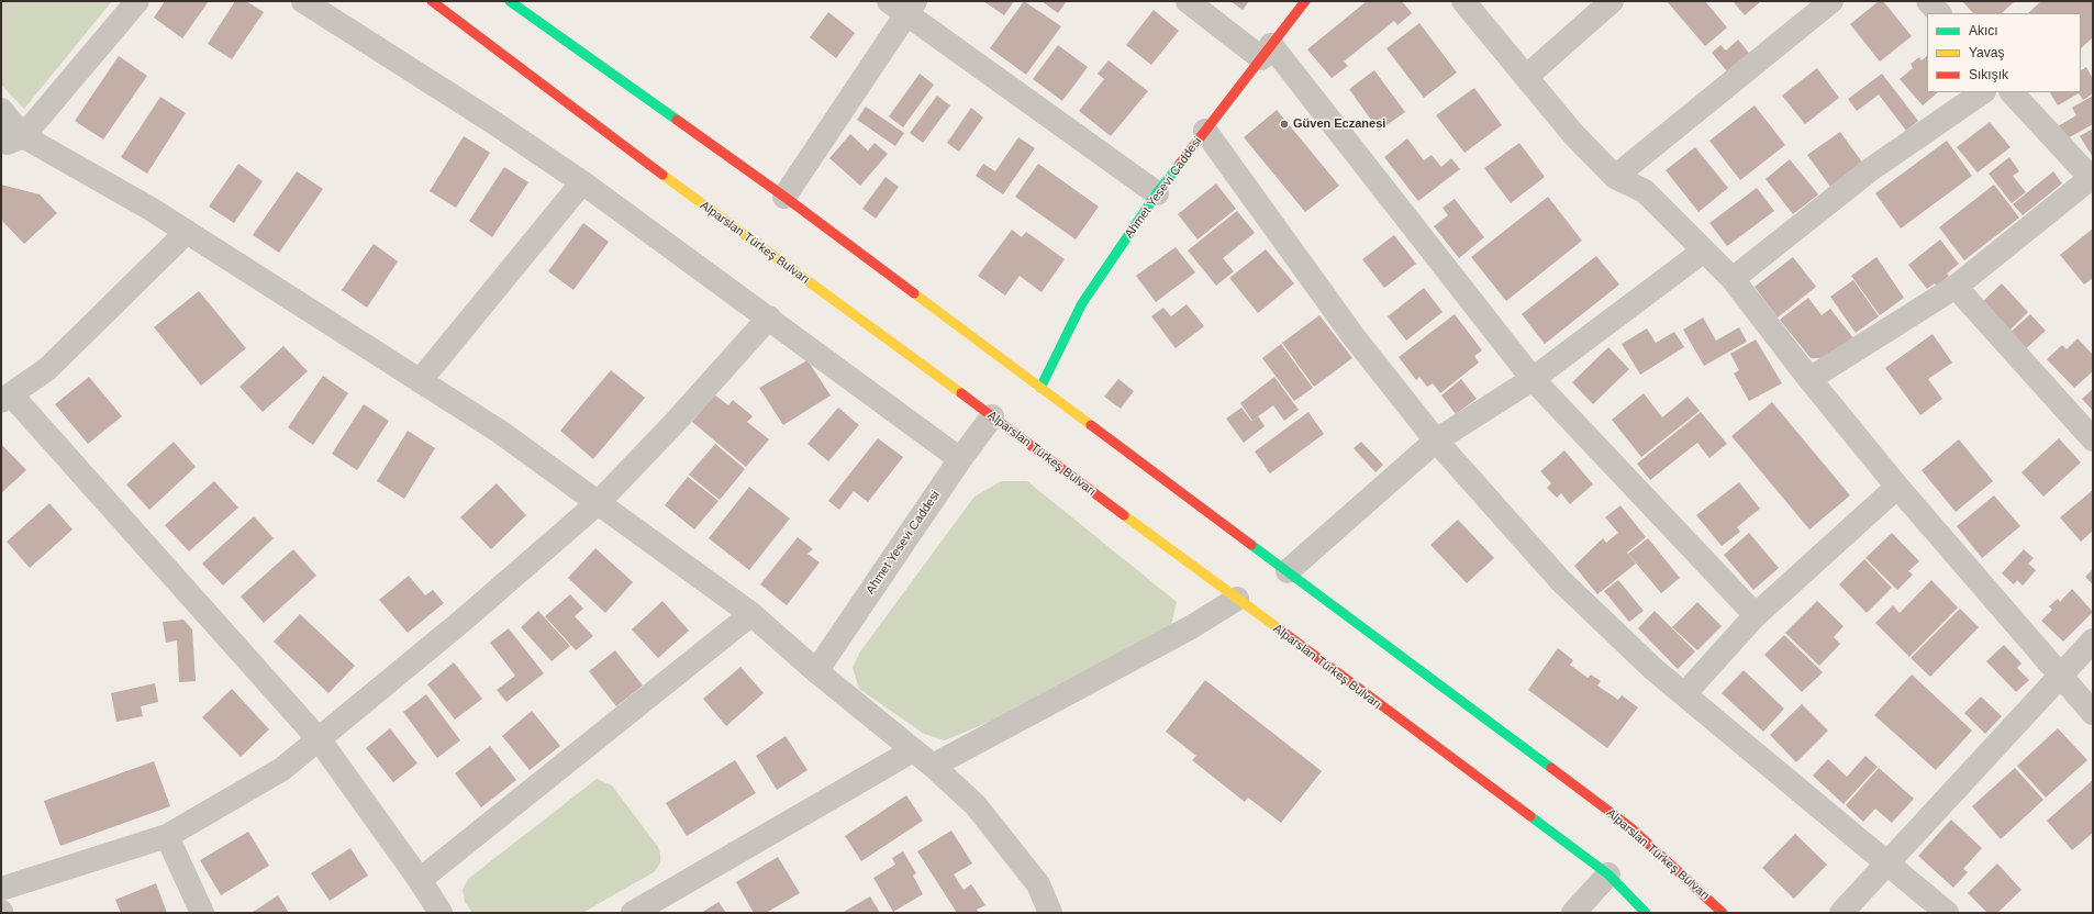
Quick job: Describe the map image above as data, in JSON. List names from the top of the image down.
{
  "streets": {
    "main road": ["Ahmet Yesevi Caddesi", "Alparslan Türkeş Bulvarı"]
  },
  "crossings": [
    ["Ahmet Yesevi Caddesi", "Alparslan Türkeş Bulvarı"]
  ],
  "places": ["Güven Eczanesi"],
  "legend": ["Akıcı", "Yavaş", "Sıkışık"]
}
